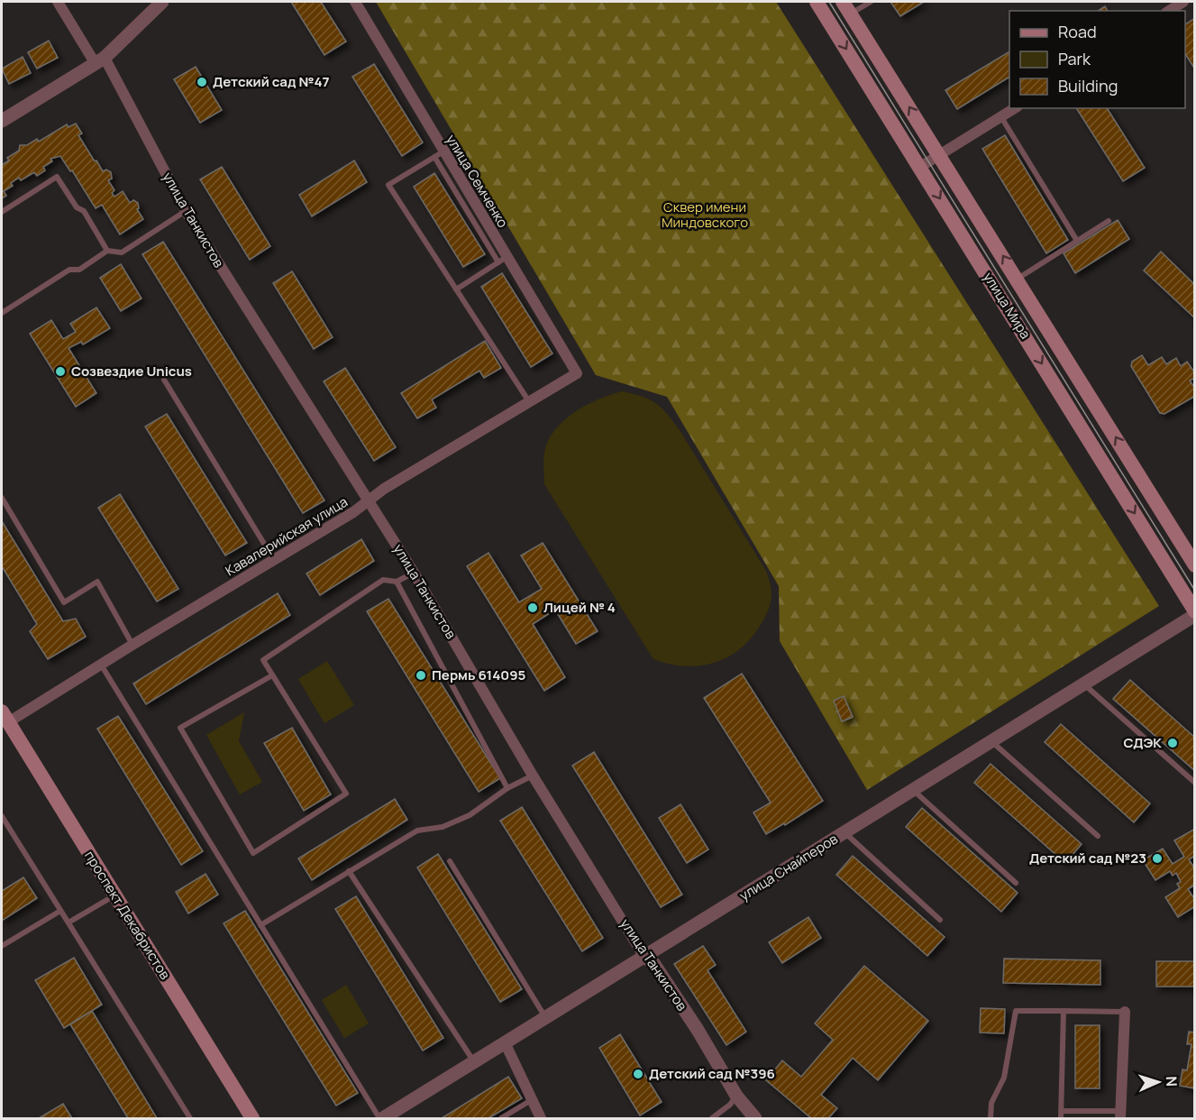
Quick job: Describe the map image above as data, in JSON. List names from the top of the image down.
{
  "streets": {
    "main road": ["улица Мира", "проспект Декабристов"],
    "street": [
      "улица Семченко",
      "улица Танкистов",
      "Кавалерийская улица",
      "улица Снайперов"
    ]
  },
  "crossings": [
    ["улица Семченко", "Кавалерийская улица"],
    ["улица Танкистов", "Кавалерийская улица"],
    ["улица Танкистов", "улица Снайперов"],
    ["улица Мира", "улица Снайперов"],
    ["Кавалерийская улица", "проспект Декабристов"]
  ],
  "parks": ["Сквер имени Миндовского"],
  "places": [
    "Детский сад №47",
    "Созвездие Unicus",
    "Лицей № 4",
    "Пермь 614095",
    "СДЭК",
    "Детский сад №23",
    "Детский сад №396"
  ],
  "legend": ["Road", "Park", "Building"],
  "north": "right"
}
